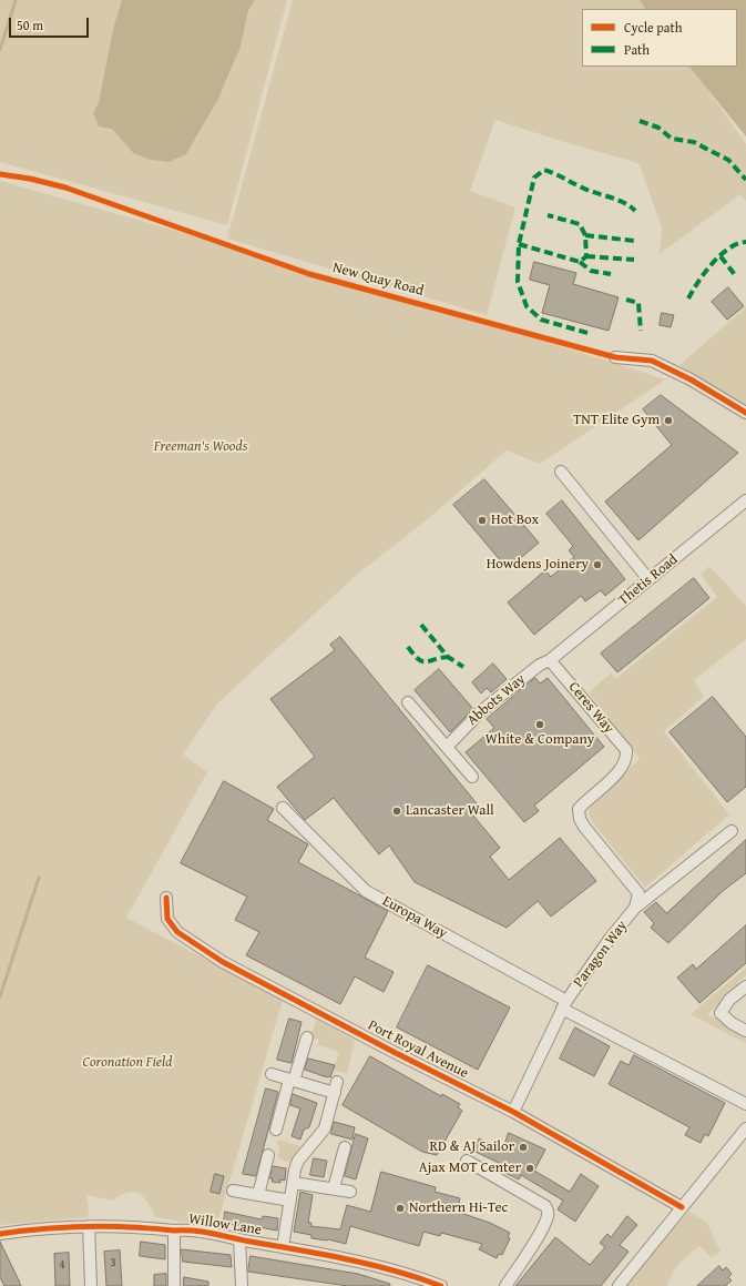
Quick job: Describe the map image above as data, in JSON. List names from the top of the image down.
{
  "streets": {
    "street": [
      "Thetis Road",
      "Abbots Way",
      "Ceres Way",
      "Europa Way",
      "Paragon Way",
      "Port Royal Avenue",
      "Willow Lane"
    ],
    "cycle path": ["New Quay Road"]
  },
  "crossings": [
    ["Thetis Road", "Abbots Way"],
    ["Thetis Road", "Ceres Way"],
    ["Abbots Way", "Ceres Way"],
    ["Ceres Way", "Paragon Way"],
    ["Europa Way", "Paragon Way"],
    ["Paragon Way", "Port Royal Avenue"]
  ],
  "parks": ["Freeman's Woods", "Coronation Field"],
  "places": [
    "TNT Elite Gym",
    "Hot Box",
    "Howdens Joinery",
    "White & Company",
    "Lancaster Wall",
    "RD & AJ Sailor",
    "Ajax MOT Center",
    "Northern Hi-Tec"
  ],
  "house_numbers": ["3", "4"],
  "legend": ["Cycle path", "Path"],
  "scale_bar": "50 m"
}
